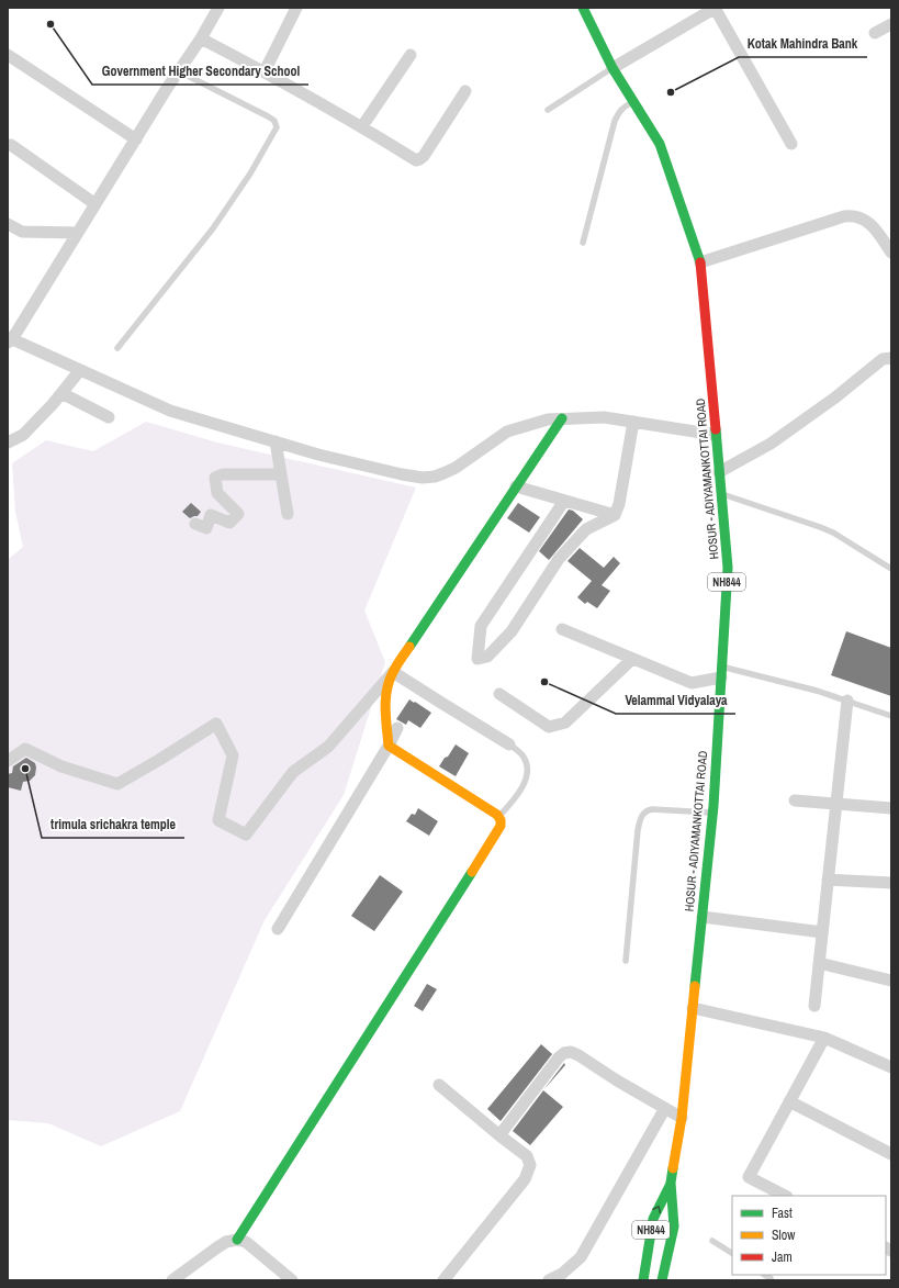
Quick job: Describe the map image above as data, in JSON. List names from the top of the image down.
{
  "streets": {
    "main road": ["HOSUR - ADIYAMANKOTTAI ROAD", "NH844"]
  },
  "places": [
    "Government Higher Secondary School",
    "Kotak Mahindra Bank",
    "Velammal Vidyalaya",
    "trimula srichakra temple"
  ],
  "legend": ["Fast", "Slow", "Jam"]
}
